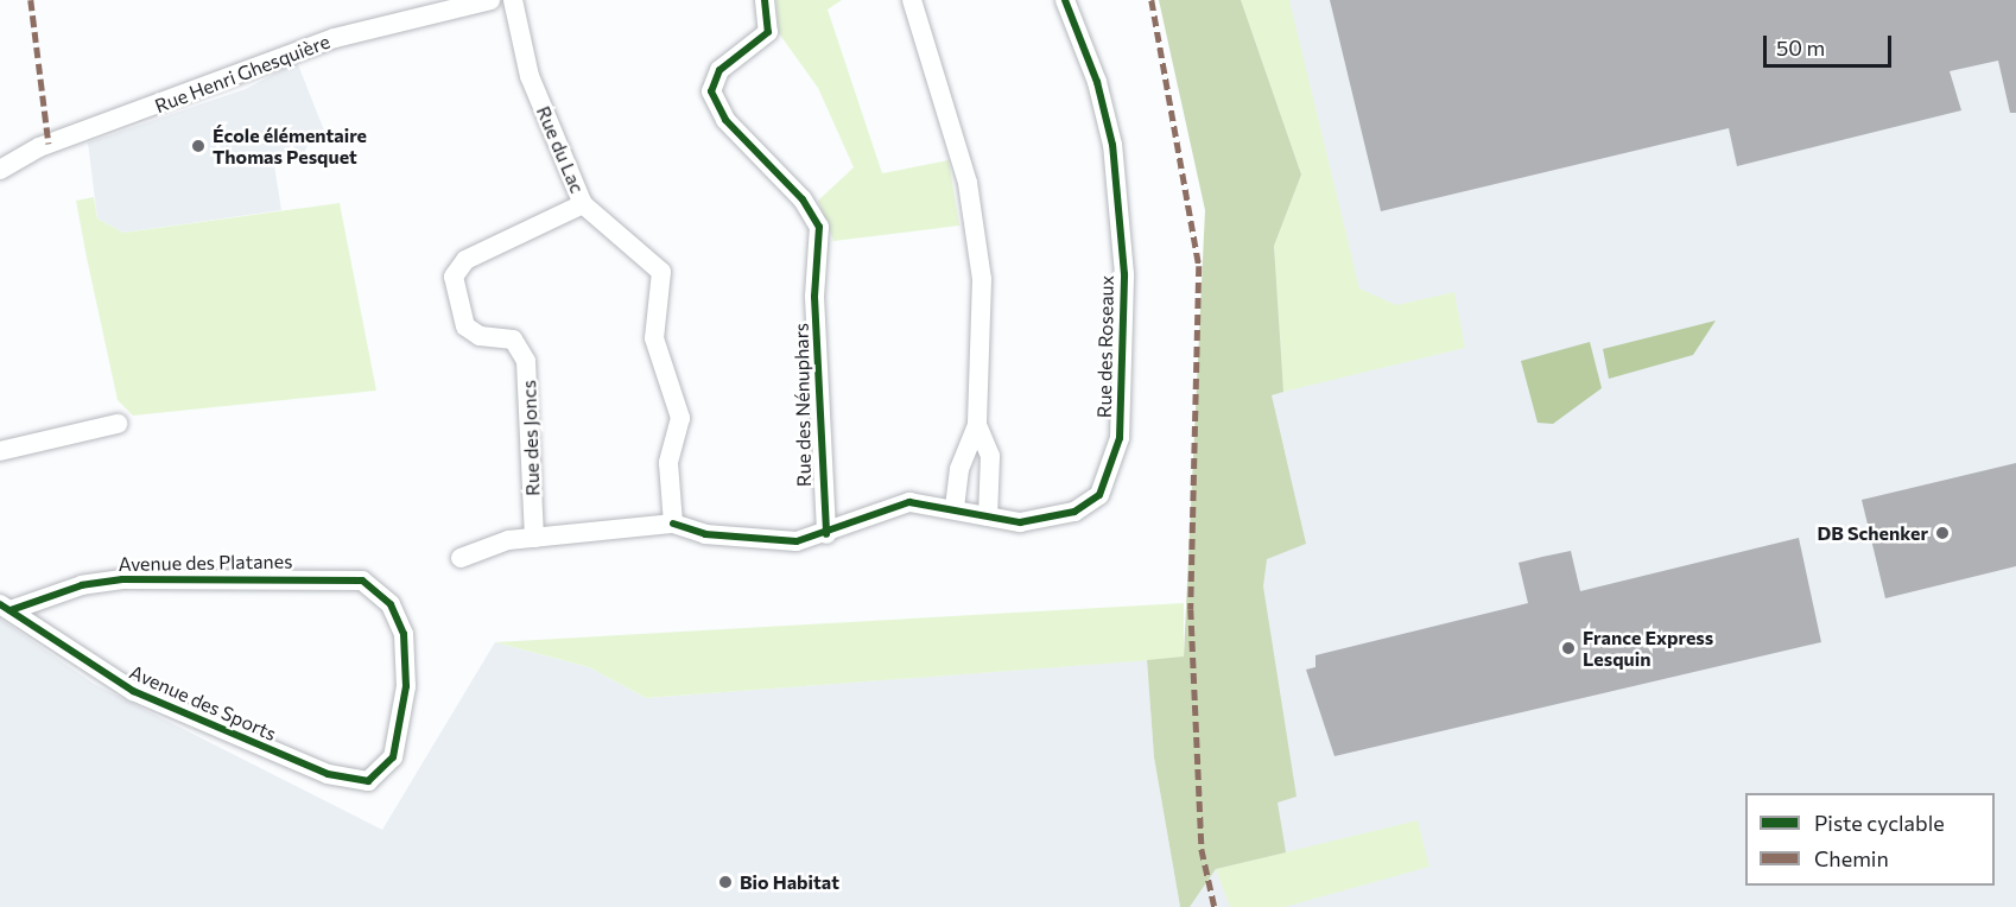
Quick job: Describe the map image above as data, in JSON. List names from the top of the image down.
{
  "streets": {
    "street": [
      "Rue Henri Ghesquière",
      "Rue du Lac",
      "Rue des Roseaux",
      "Rue des Nénuphars",
      "Rue des Joncs",
      "Avenue des Platanes",
      "Avenue des Sports"
    ]
  },
  "crossings": [
    ["Rue du Lac", "Rue des Joncs"],
    ["Avenue des Platanes", "Avenue des Sports"]
  ],
  "places": [
    "École élémentaire Thomas Pesquet",
    "DB Schenker",
    "France Express Lesquin",
    "Bio Habitat"
  ],
  "legend": ["Piste cyclable", "Chemin"],
  "scale_bar": "50 m"
}
